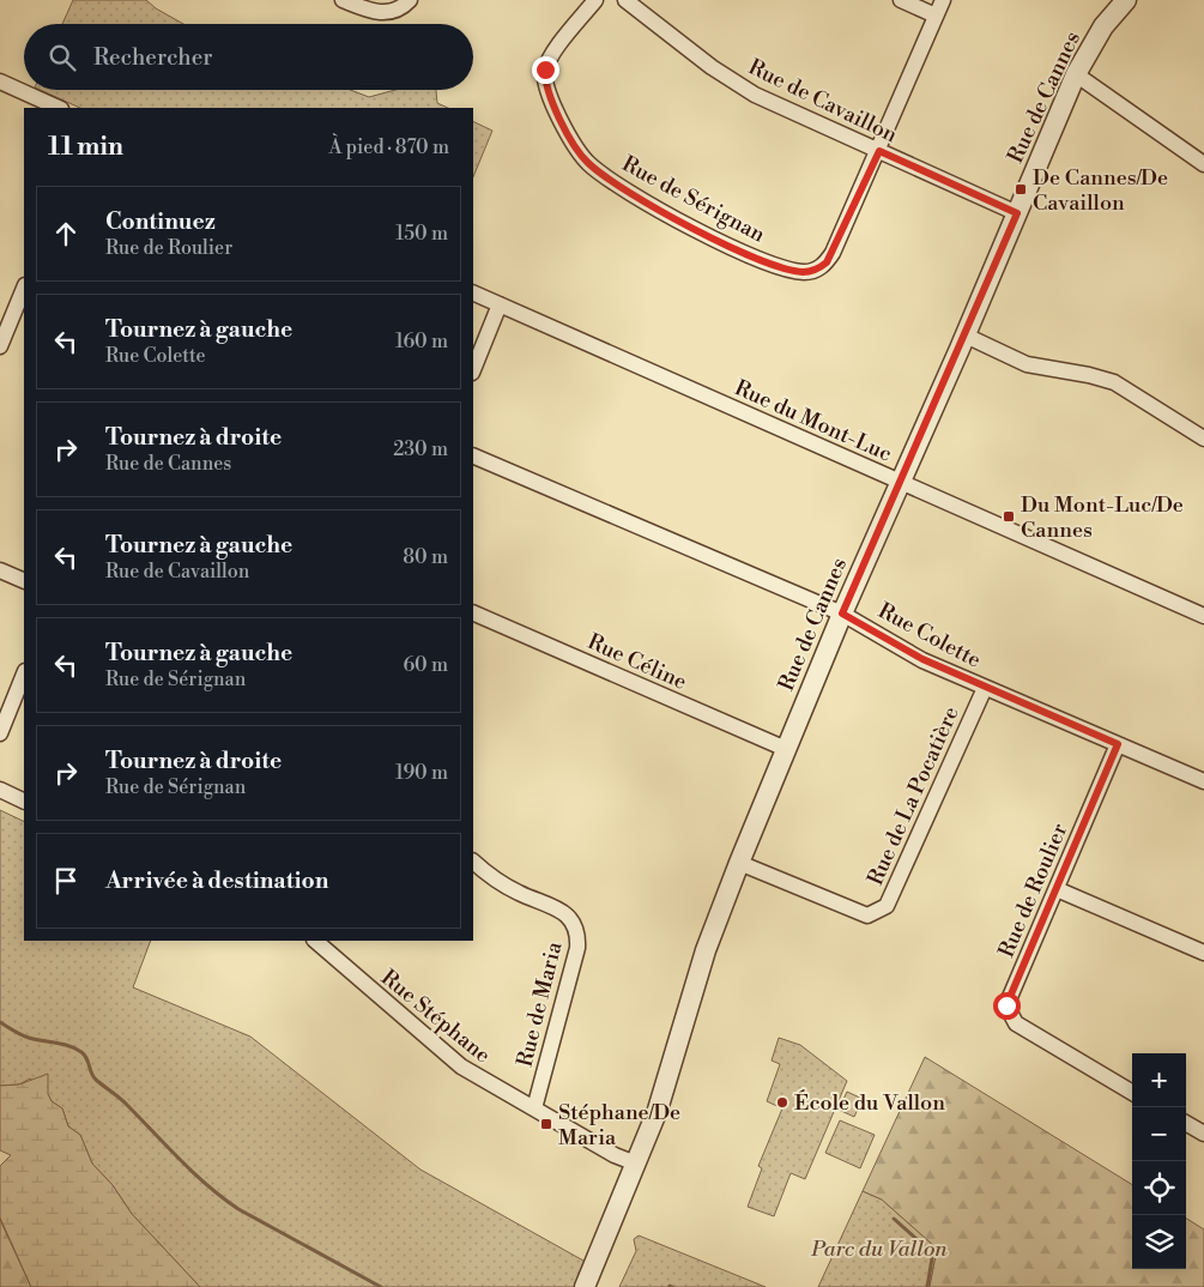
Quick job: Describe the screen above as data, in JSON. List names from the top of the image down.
{
  "streets": {
    "street": [
      "Rue de Cannes",
      "Rue de Cavaillon",
      "Rue de Sérignan",
      "Rue du Mont-Luc",
      "Rue Colette",
      "Rue Céline",
      "Rue de La Pocatière",
      "Rue de Roulier",
      "Rue de Maria",
      "Rue Stéphane"
    ]
  },
  "crossings": [
    ["Rue de Cannes", "Rue de Cavaillon"],
    ["Rue de Cannes", "Rue du Mont-Luc"],
    ["Rue de Cannes", "Rue Colette"],
    ["Rue de Cannes", "Rue Céline"],
    ["Rue de Cannes", "Rue de La Pocatière"],
    ["Rue de Cannes", "Rue Stéphane"],
    ["Rue de Cavaillon", "Rue de Sérignan"],
    ["Rue Colette", "Rue de La Pocatière"],
    ["Rue Colette", "Rue de Roulier"],
    ["Rue de Maria", "Rue Stéphane"]
  ],
  "parks": ["Parc du Vallon"],
  "places": {
    "transit": ["De Cannes/De Cavaillon", "Du Mont-Luc/De Cannes", "Stéphane/De Maria"],
    "other": ["École du Vallon"]
  },
  "page": {
    "search": "Rechercher",
    "heading": ["11 min", "À pied · 870 m"],
    "list": [
      ["Continuez", "Rue de Roulier", "150 m"],
      ["Tournez à gauche", "Rue Colette", "160 m"],
      ["Tournez à droite", "Rue de Cannes", "230 m"],
      ["Tournez à gauche", "Rue de Cavaillon", "80 m"],
      ["Tournez à gauche", "Rue de Sérignan", "60 m"],
      ["Tournez à droite", "Rue de Sérignan", "190 m"],
      "Arrivée à destination"
    ],
    "map_buttons": ["+", "−"]
  }
}
